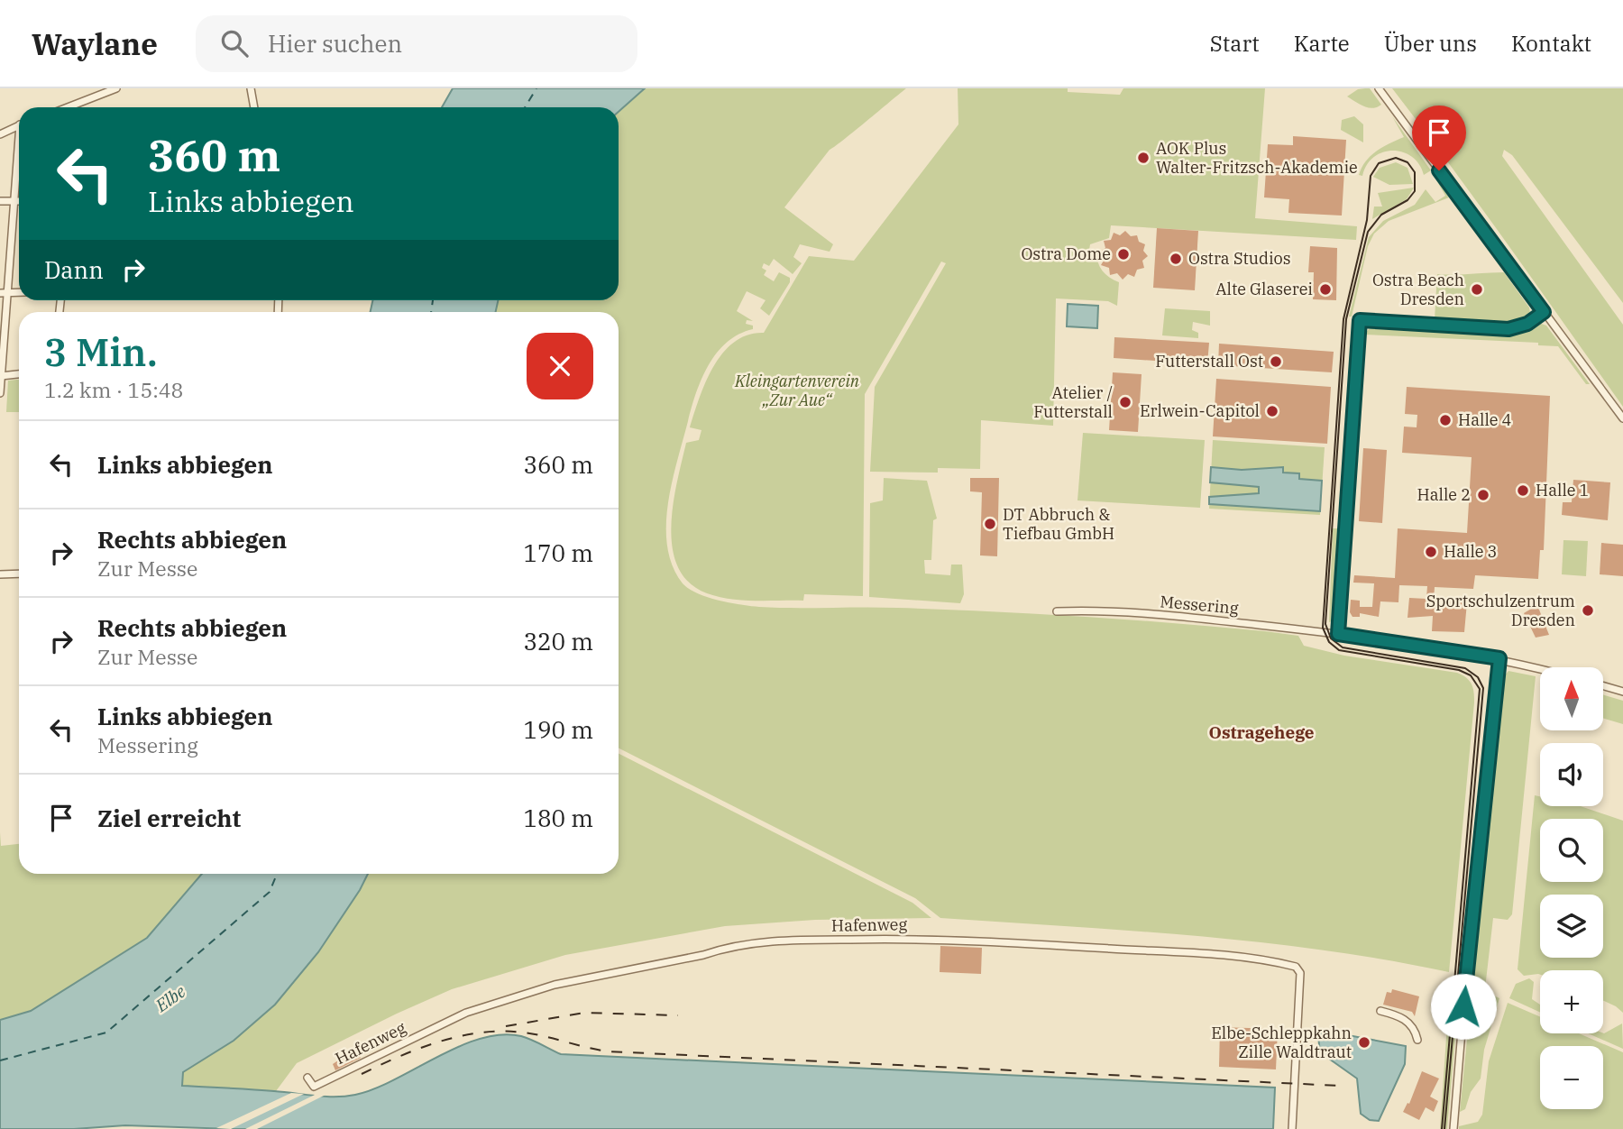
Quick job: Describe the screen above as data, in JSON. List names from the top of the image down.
{
  "streets": {
    "street": ["Messering", "Hafenweg"]
  },
  "districts": ["Ostragehege"],
  "water": ["Elbe"],
  "parks": ["Kleingartenverein „Zur Aue“"],
  "places": [
    "AOK Plus Walter-Fritzsch-Akademie",
    "Ostra Dome",
    "Ostra Studios",
    "Alte Glaserei",
    "Ostra Beach Dresden",
    "Futterstall Ost",
    "Atelier / Futterstall",
    "Erlwein-Capitol",
    "Halle 4",
    "Halle 1",
    "Halle 2",
    "DT Abbruch & Tiefbau GmbH",
    "Halle 3",
    "Sportschulzentrum Dresden",
    "Elbe-Schleppkahn Zille Waldtraut"
  ],
  "north": "top",
  "page": {
    "header": "Waylane",
    "search": "Hier suchen",
    "nav": [
      "Start",
      "Karte",
      "Über uns",
      "Kontakt"
    ],
    "turn": ["360 m", "Links abbiegen"],
    "then": "Dann",
    "heading": ["3 Min.", "1.2 km · 15:48"],
    "list": [
      {
        "name": "Links abbiegen",
        "value": "360 m"
      },
      {
        "name": "Rechts abbiegen",
        "note": "Zur Messe",
        "value": "170 m"
      },
      {
        "name": "Rechts abbiegen",
        "note": "Zur Messe",
        "value": "320 m"
      },
      {
        "name": "Links abbiegen",
        "note": "Messering",
        "value": "190 m"
      },
      {
        "name": "Ziel erreicht",
        "value": "180 m"
      }
    ],
    "map_buttons": ["+", "−"]
  }
}
